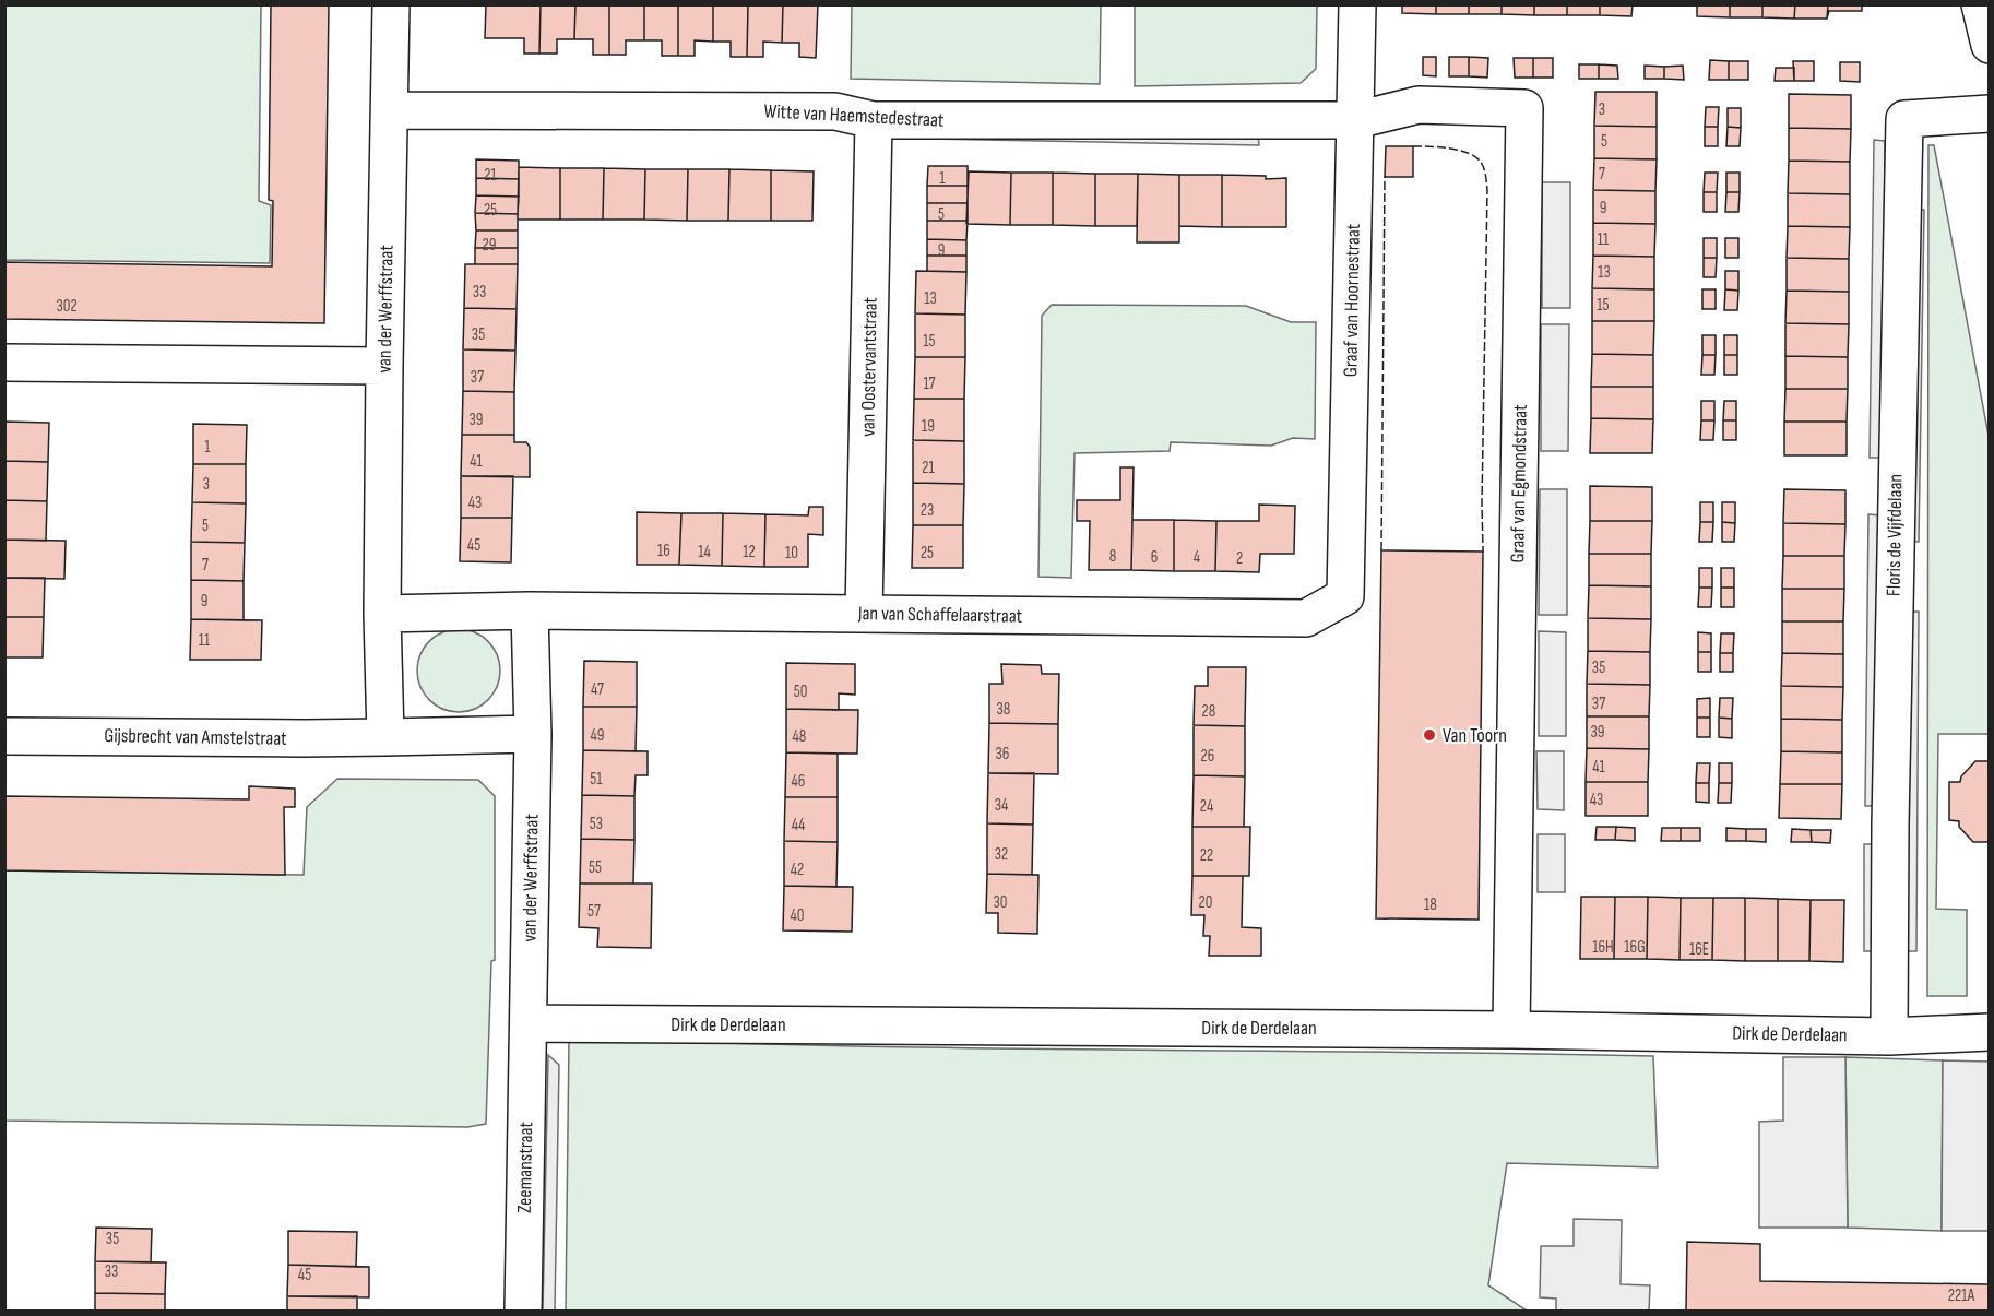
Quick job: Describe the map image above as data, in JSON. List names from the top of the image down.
{
  "streets": {
    "street": [
      "Witte van Haemstedestraat",
      "Graaf van Hoornestraat",
      "van der Werffstraat",
      "van Oostervantstraat",
      "Graaf van Egmondstraat",
      "Floris de Vijfdelaan",
      "Jan van Schaffelaarstraat",
      "Gijsbrecht van Amstelstraat",
      "Dirk de Derdelaan",
      "Zeemanstraat"
    ]
  },
  "crossings": [
    ["Witte van Haemstedestraat", "Graaf van Hoornestraat"],
    ["Witte van Haemstedestraat", "van der Werffstraat"],
    ["Witte van Haemstedestraat", "van Oostervantstraat"],
    ["Witte van Haemstedestraat", "Graaf van Egmondstraat"],
    ["Graaf van Hoornestraat", "Graaf van Egmondstraat"],
    ["Graaf van Hoornestraat", "Jan van Schaffelaarstraat"],
    ["van der Werffstraat", "Jan van Schaffelaarstraat"],
    ["van der Werffstraat", "Gijsbrecht van Amstelstraat"],
    ["van der Werffstraat", "Dirk de Derdelaan"],
    ["van der Werffstraat", "Zeemanstraat"],
    ["van Oostervantstraat", "Jan van Schaffelaarstraat"],
    ["Graaf van Egmondstraat", "Dirk de Derdelaan"],
    ["Floris de Vijfdelaan", "Dirk de Derdelaan"],
    ["Dirk de Derdelaan", "Zeemanstraat"]
  ],
  "places": ["Van Toorn"],
  "house_numbers": [
    "3",
    "5",
    "7",
    "21",
    "1",
    "9",
    "25",
    "5",
    "11",
    "29",
    "9",
    "13",
    "33",
    "13",
    "15",
    "302",
    "35",
    "15",
    "37",
    "17",
    "39",
    "19",
    "1",
    "41",
    "21",
    "3",
    "43",
    "23",
    "5",
    "45",
    "16",
    "14",
    "12",
    "10",
    "25",
    "8",
    "6",
    "4",
    "2",
    "7",
    "9",
    "11",
    "35",
    "47",
    "50",
    "37",
    "38",
    "28",
    "39",
    "49",
    "48",
    "36",
    "26",
    "41",
    "51",
    "46",
    "43",
    "34",
    "24",
    "53",
    "44",
    "32",
    "22",
    "55",
    "42",
    "30",
    "20",
    "18",
    "57",
    "40",
    "16H",
    "16G",
    "16E",
    "35",
    "33",
    "45",
    "221A"
  ]
}
